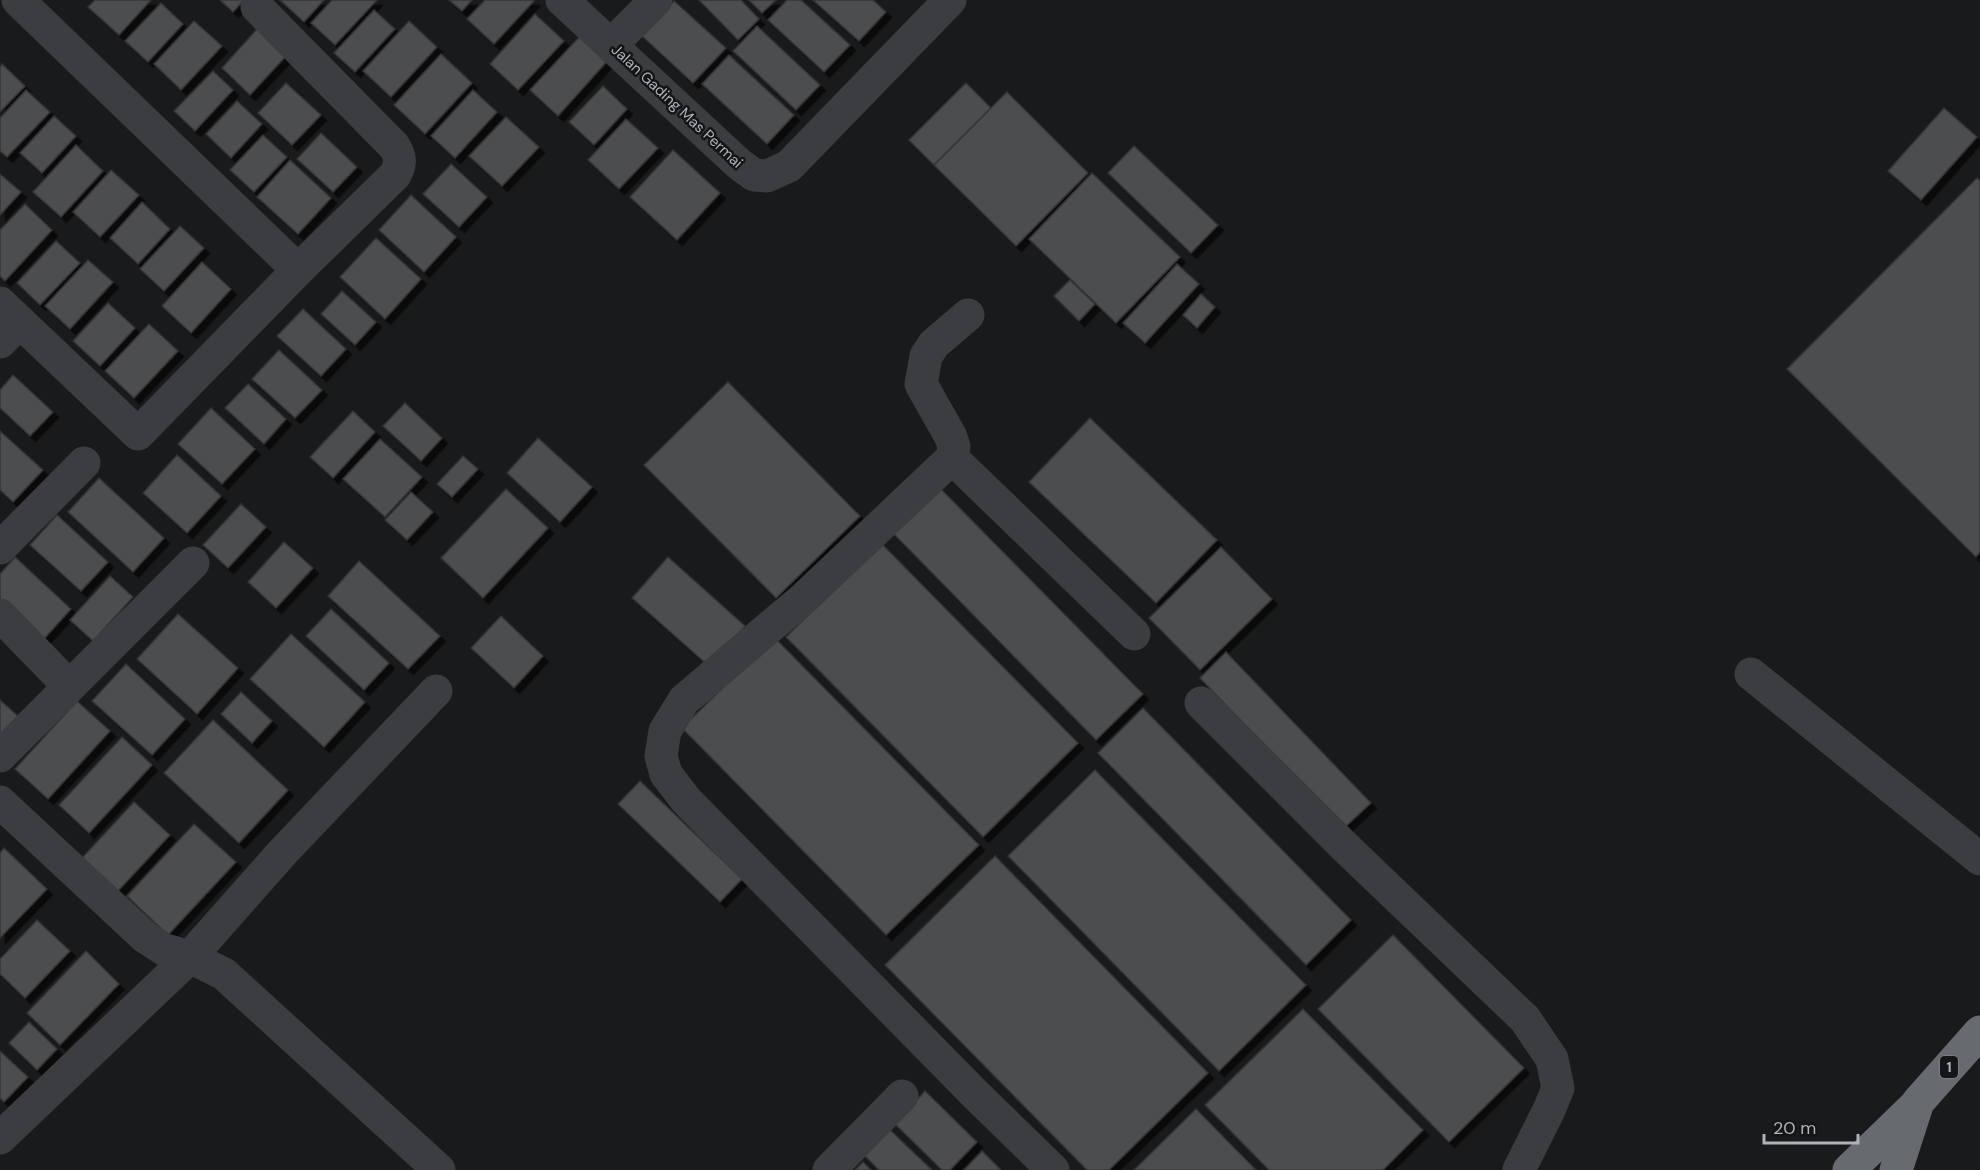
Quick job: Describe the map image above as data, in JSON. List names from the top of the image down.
{
  "streets": {
    "highway": ["1"],
    "street": ["Jalan Gading Mas Permai"]
  },
  "scale_bar": "20 m"
}
